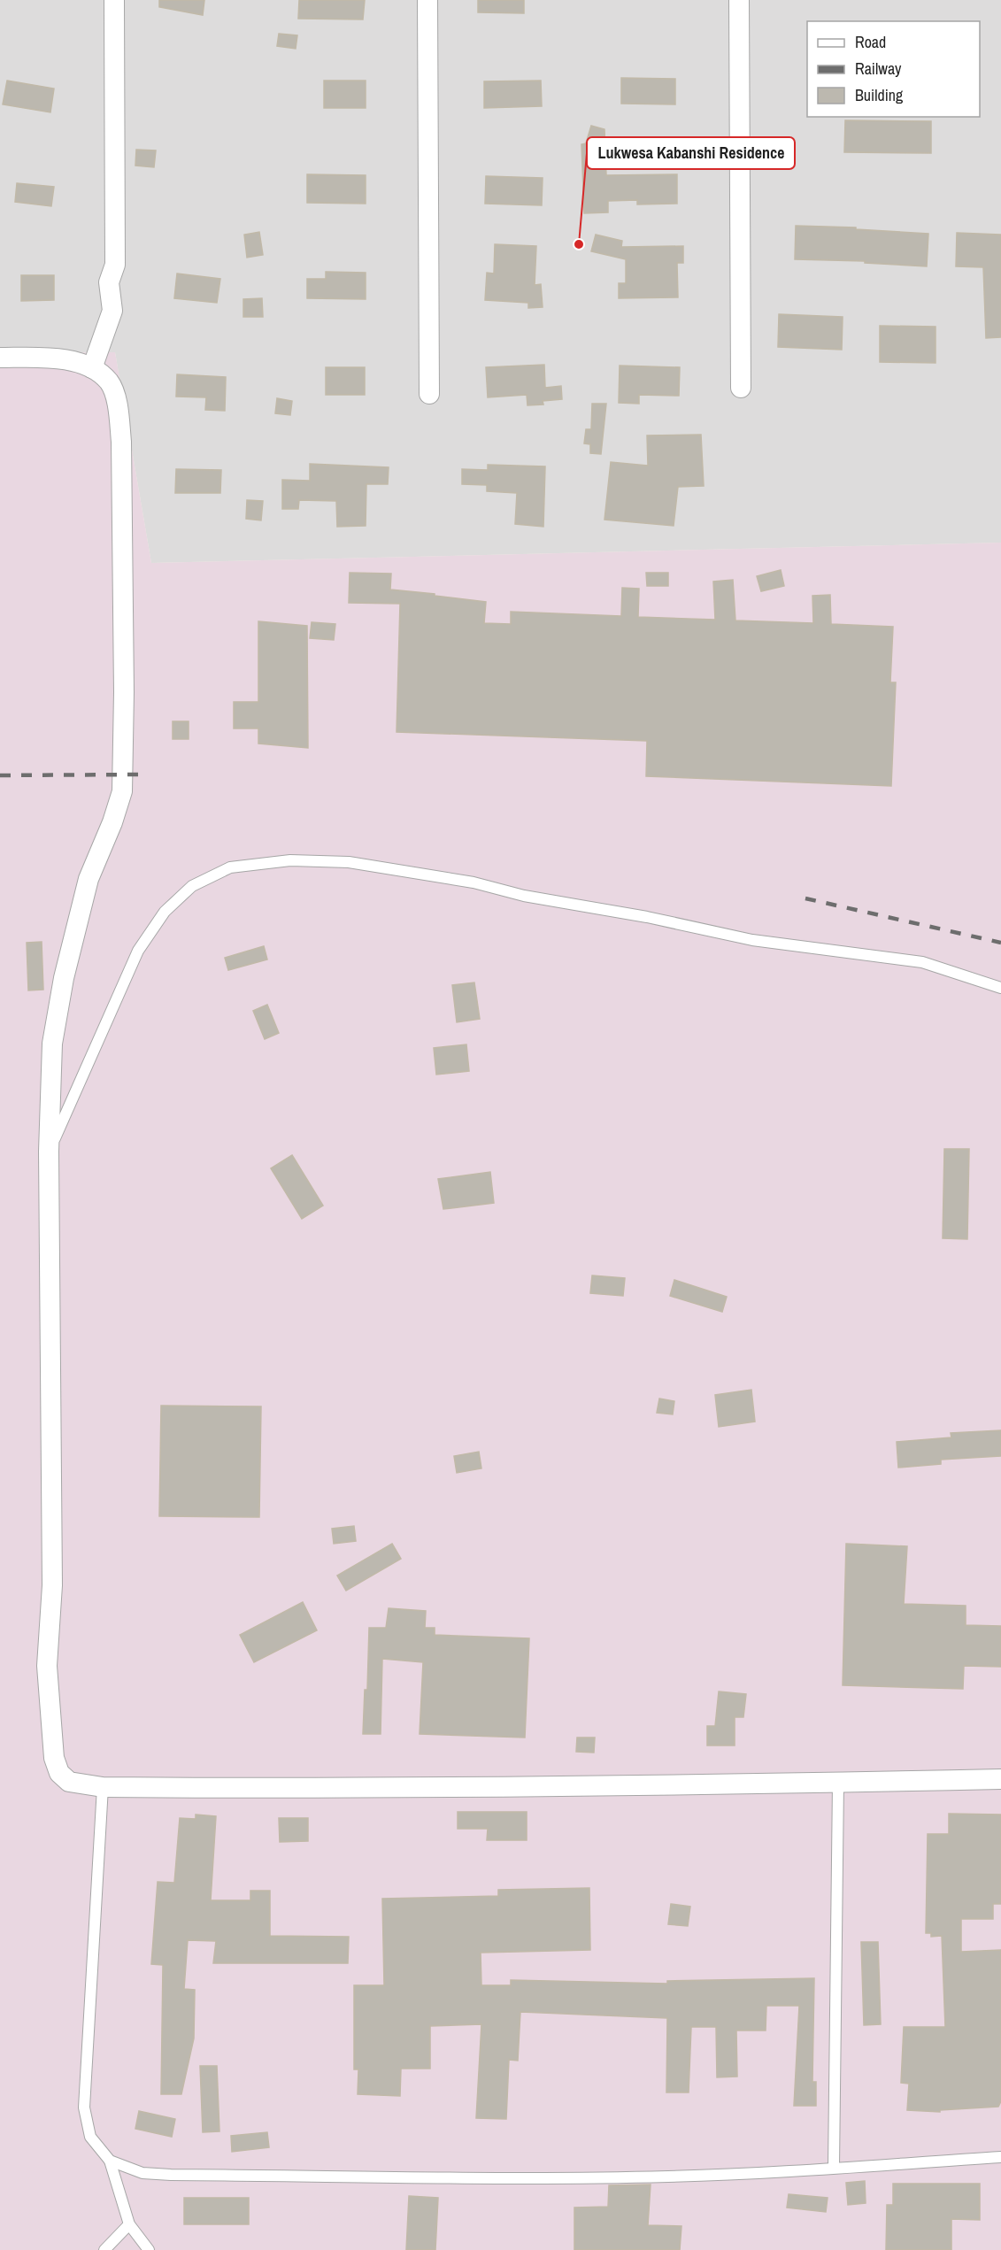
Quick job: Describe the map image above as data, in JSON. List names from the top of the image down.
{
  "places": ["Lukwesa Kabanshi Residence"],
  "legend": ["Road", "Railway", "Building"]
}
